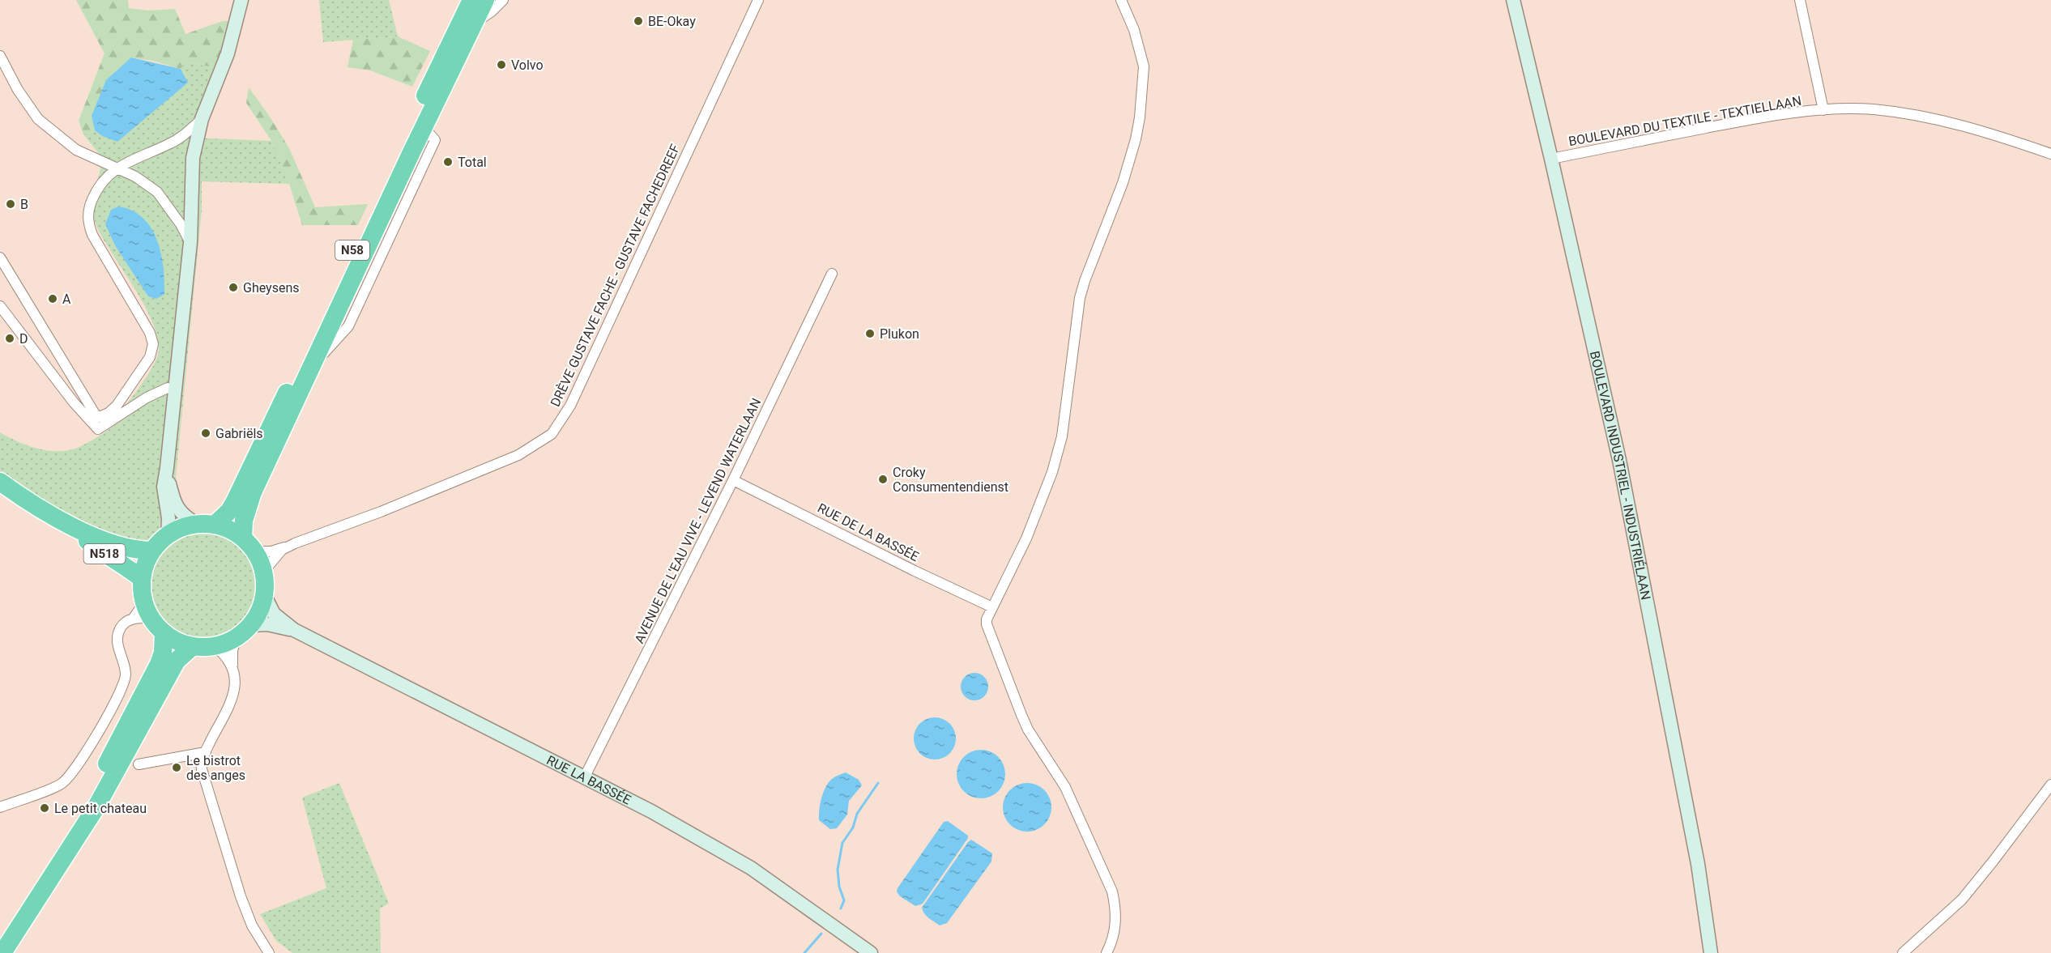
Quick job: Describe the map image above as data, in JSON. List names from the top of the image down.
{
  "streets": {
    "highway": ["N58", "N518"],
    "main road": ["BOULEVARD INDUSTRIEL - INDUSTRIÉLAAN", "RUE LA BASSÉE"],
    "street": [
      "BOULEVARD DU TEXTILE - TEXTIELLAAN",
      "DRÈVE GUSTAVE FACHE - GUSTAVE FACHEDREEF",
      "AVENUE DE L'EAU VIVE - LEVEND WATERLAAN",
      "RUE DE LA BASSÉE"
    ]
  },
  "crossings": [
    ["BOULEVARD DU TEXTILE - TEXTIELLAAN", "BOULEVARD INDUSTRIEL - INDUSTRIÉLAAN"],
    ["N58", "DRÈVE GUSTAVE FACHE - GUSTAVE FACHEDREEF"],
    ["N58", "N518"],
    ["N58", "RUE LA BASSÉE"],
    ["DRÈVE GUSTAVE FACHE - GUSTAVE FACHEDREEF", "N518"],
    ["DRÈVE GUSTAVE FACHE - GUSTAVE FACHEDREEF", "RUE LA BASSÉE"],
    ["AVENUE DE L'EAU VIVE - LEVEND WATERLAAN", "RUE DE LA BASSÉE"],
    ["AVENUE DE L'EAU VIVE - LEVEND WATERLAAN", "RUE LA BASSÉE"],
    ["N518", "RUE LA BASSÉE"]
  ],
  "places": [
    "BE-Okay",
    "Volvo",
    "Total",
    "B",
    "Gheysens",
    "A",
    "Plukon",
    "D",
    "Gabriëls",
    "Croky Consumentendienst",
    "Le bistrot des anges",
    "Le petit chateau"
  ]
}
